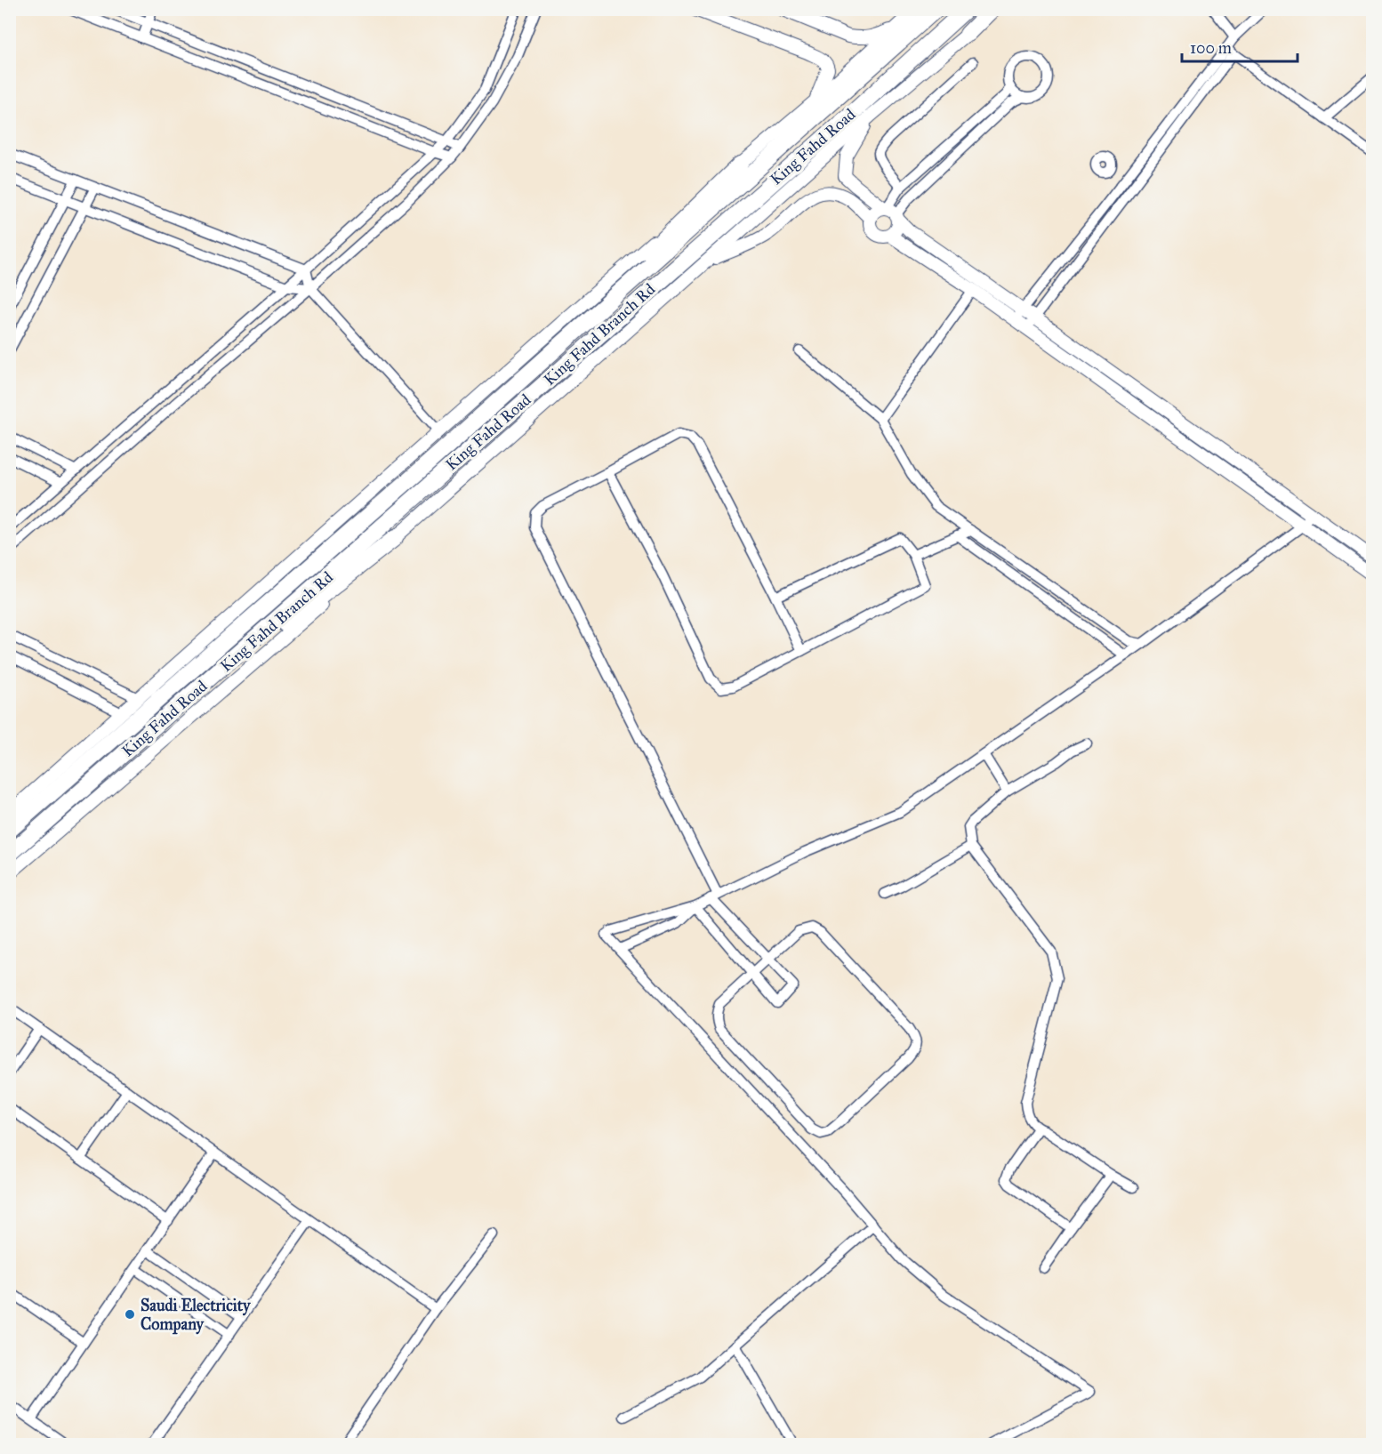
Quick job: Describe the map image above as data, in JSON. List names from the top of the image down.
{
  "streets": {
    "highway": ["King Fahd Road"],
    "main road": ["King Fahd Branch Rd"]
  },
  "places": ["Saudi Electricity Company"],
  "scale_bar": "100 m"
}
